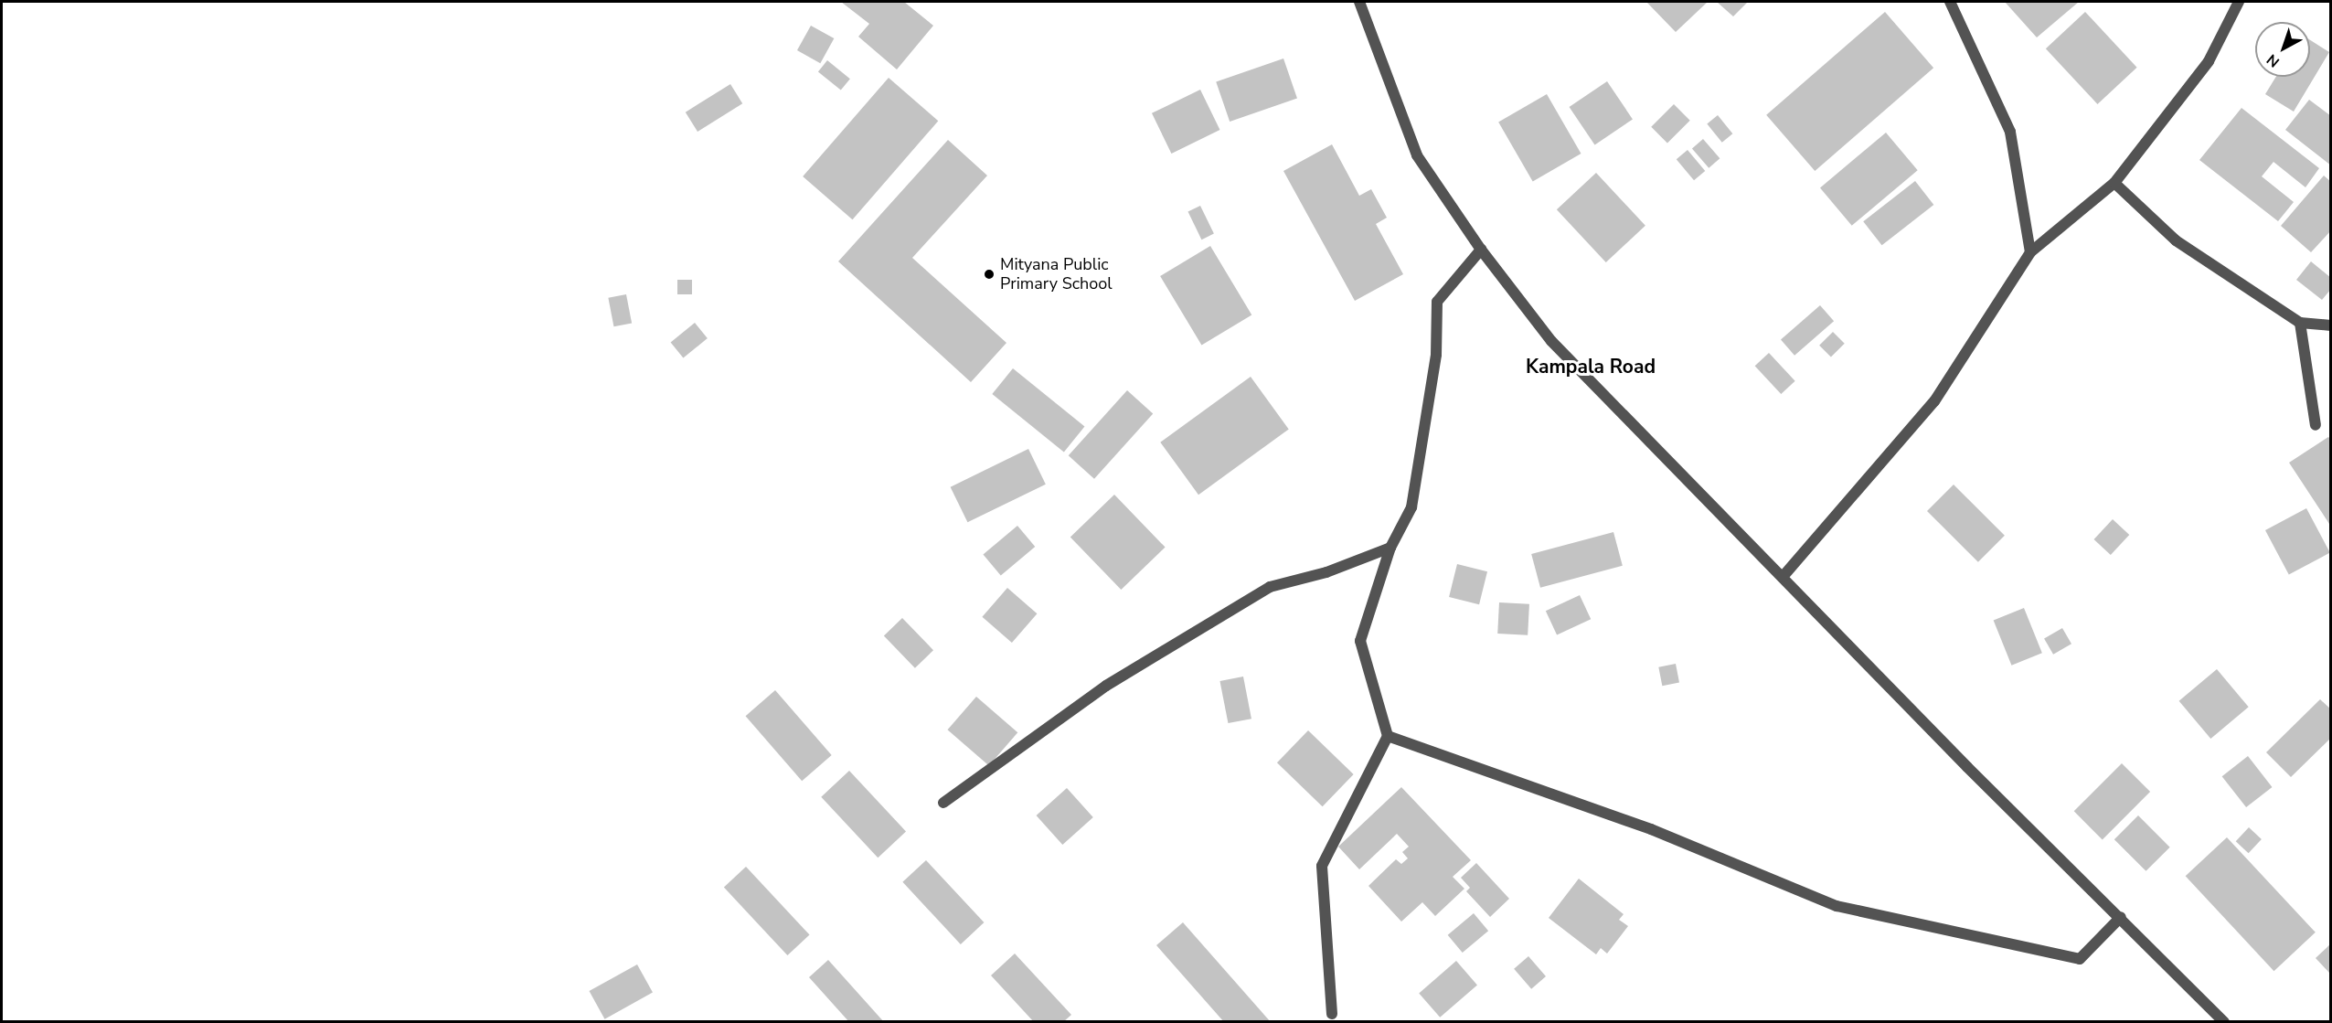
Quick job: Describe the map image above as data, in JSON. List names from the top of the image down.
{
  "districts": ["Kampala Road"],
  "places": ["Mityana Public Primary School"],
  "north": "bottom left"
}
